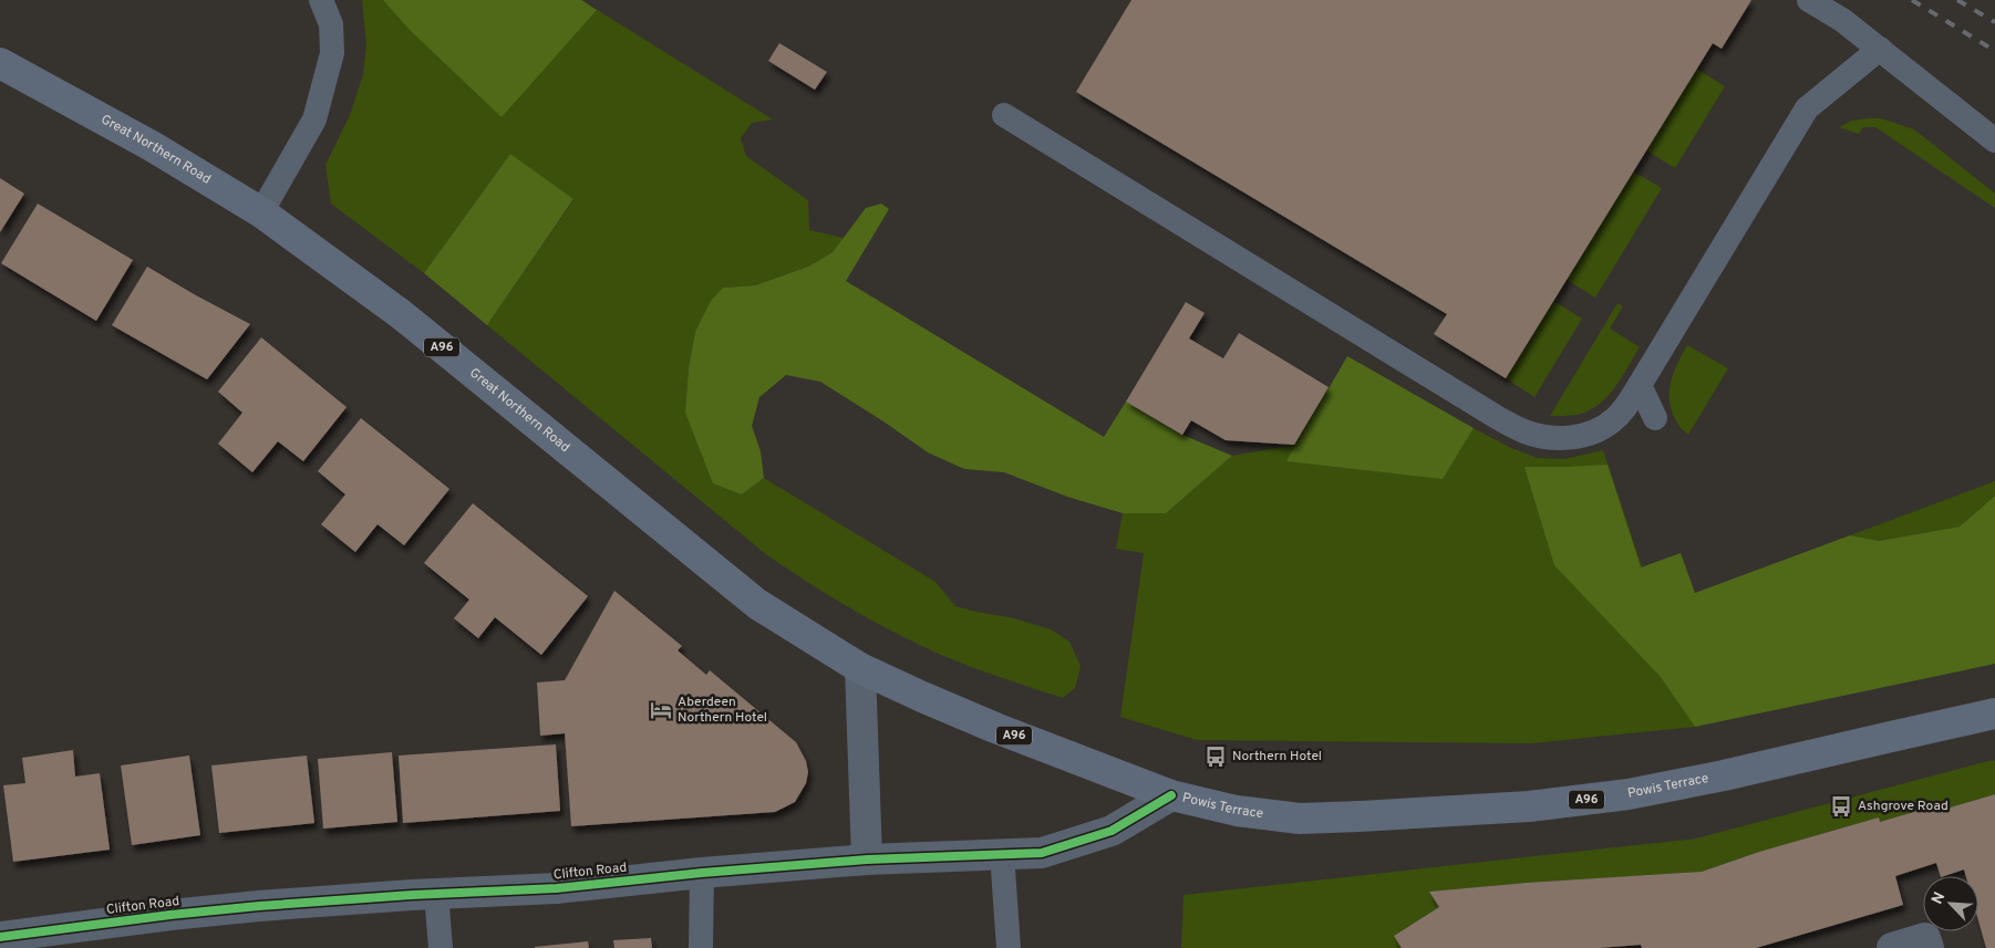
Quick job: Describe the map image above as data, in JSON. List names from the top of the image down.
{
  "streets": {
    "main road": ["Great Northern Road", "A96", "Powis Terrace"],
    "street": ["Clifton Road"]
  },
  "crossings": [
    ["Great Northern Road", "A96"],
    ["A96", "Powis Terrace"],
    ["A96", "Clifton Road"],
    ["Powis Terrace", "Clifton Road"]
  ],
  "places": {
    "hotel": ["Aberdeen Northern Hotel"],
    "bus stop": ["Northern Hotel", "Ashgrove Road"]
  },
  "north": "top left"
}
